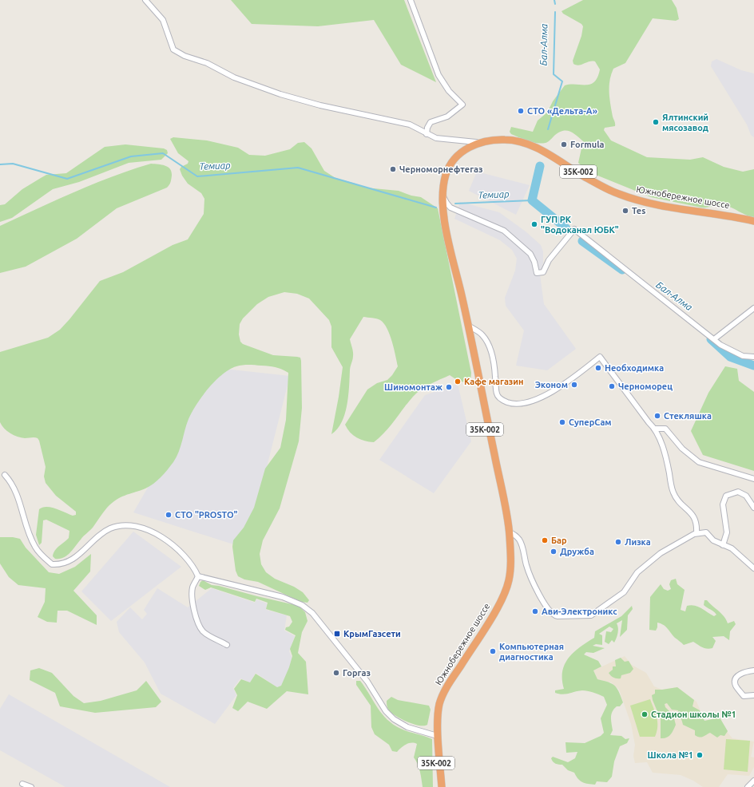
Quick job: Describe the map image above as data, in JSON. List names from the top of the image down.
{
  "streets": {
    "highway": ["35К-002", "Южнобережное шоссе"]
  },
  "water": ["Бал-Алма", "Темиар"],
  "places": {
    "other": [
      "СТО «Дельта-А»",
      "Ялтинский мясозавод",
      "Formula",
      "Черноморнефтегаз",
      "Tes",
      "ГУП РК \"Водоканал ЮБК\"",
      "Необходимка",
      "Кафе магазин",
      "Эконом",
      "Черноморец",
      "Шиномонтаж",
      "Стекляшка",
      "СуперСам",
      "СТО \"PROSTO\"",
      "Бар",
      "Лизка",
      "Дружба",
      "Ави-Электроникс",
      "Компьютерная диагностика",
      "Горгаз",
      "Стадион школы №1",
      "Школа №1"
    ],
    "transit": ["КрымГазсети"]
  }
}
